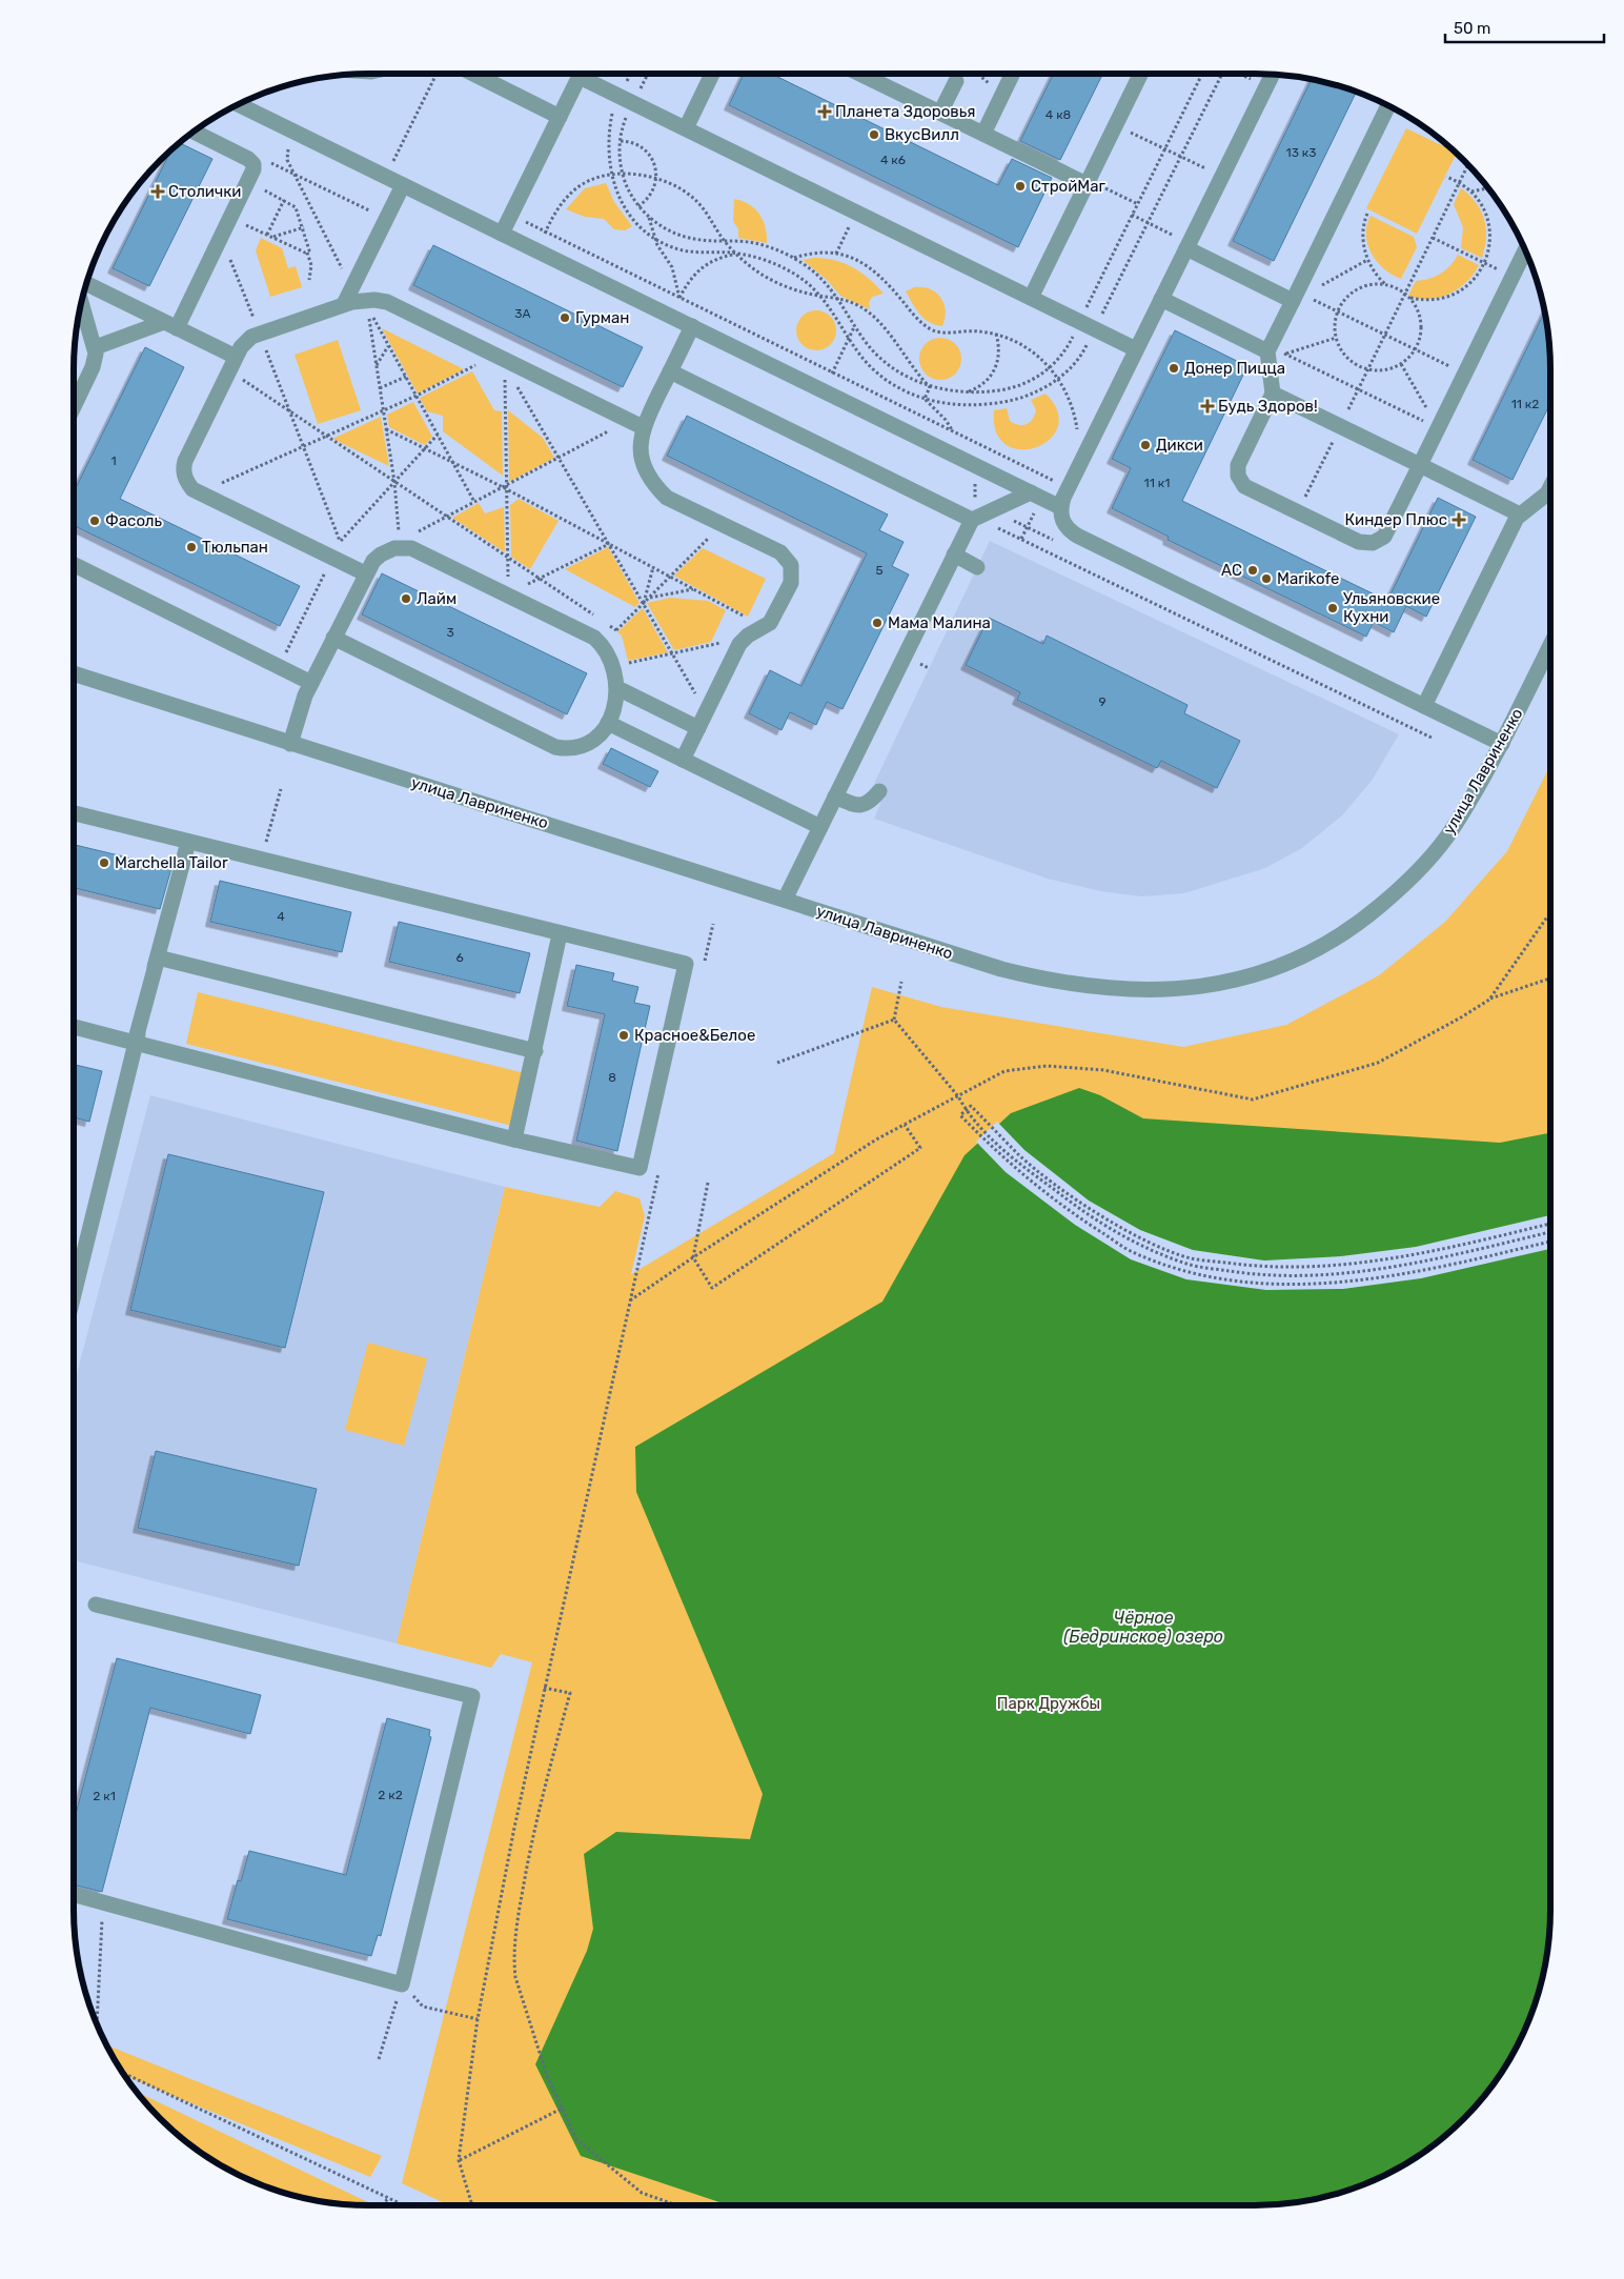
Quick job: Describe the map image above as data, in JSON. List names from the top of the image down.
{
  "streets": {
    "street": ["улица Лавриненко"]
  },
  "water": ["Чёрное (Бедринское) озеро"],
  "parks": ["Парк Дружбы"],
  "places": {
    "health": [
      "Планета Здоровья",
      "Столички",
      "Будь Здоров!",
      "Киндер Плюс"
    ],
    "other": [
      "ВкусВилл",
      "СтройМаг",
      "Гурман",
      "Донер Пицца",
      "Дикси",
      "Фасоль",
      "Тюльпан",
      "АС",
      "Marikofe",
      "Лайм",
      "Ульяновские Кухни",
      "Мама Малина",
      "Marchella Tailor",
      "Красное&Белое"
    ]
  },
  "house_numbers": [
    "4 к8",
    "13 к3",
    "4 к6",
    "3А",
    "11 к2",
    "1",
    "11 к1",
    "5",
    "3",
    "9",
    "4",
    "6",
    "8",
    "2 к2",
    "2 к1"
  ],
  "scale_bar": "50 m"
}
